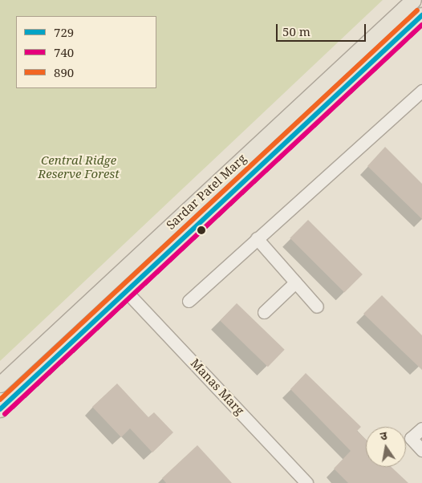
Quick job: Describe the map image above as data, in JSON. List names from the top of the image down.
{
  "streets": {
    "main road": ["Sardar Patel Marg"],
    "street": ["Manas Marg"]
  },
  "crossings": [
    ["Sardar Patel Marg", "Manas Marg"]
  ],
  "parks": ["Central Ridge Reserve Forest"],
  "lines": ["transit line 890", "transit line 729", "transit line 740"],
  "legend": ["729", "740", "890"],
  "scale_bar": "50 m",
  "north": "top"
}
